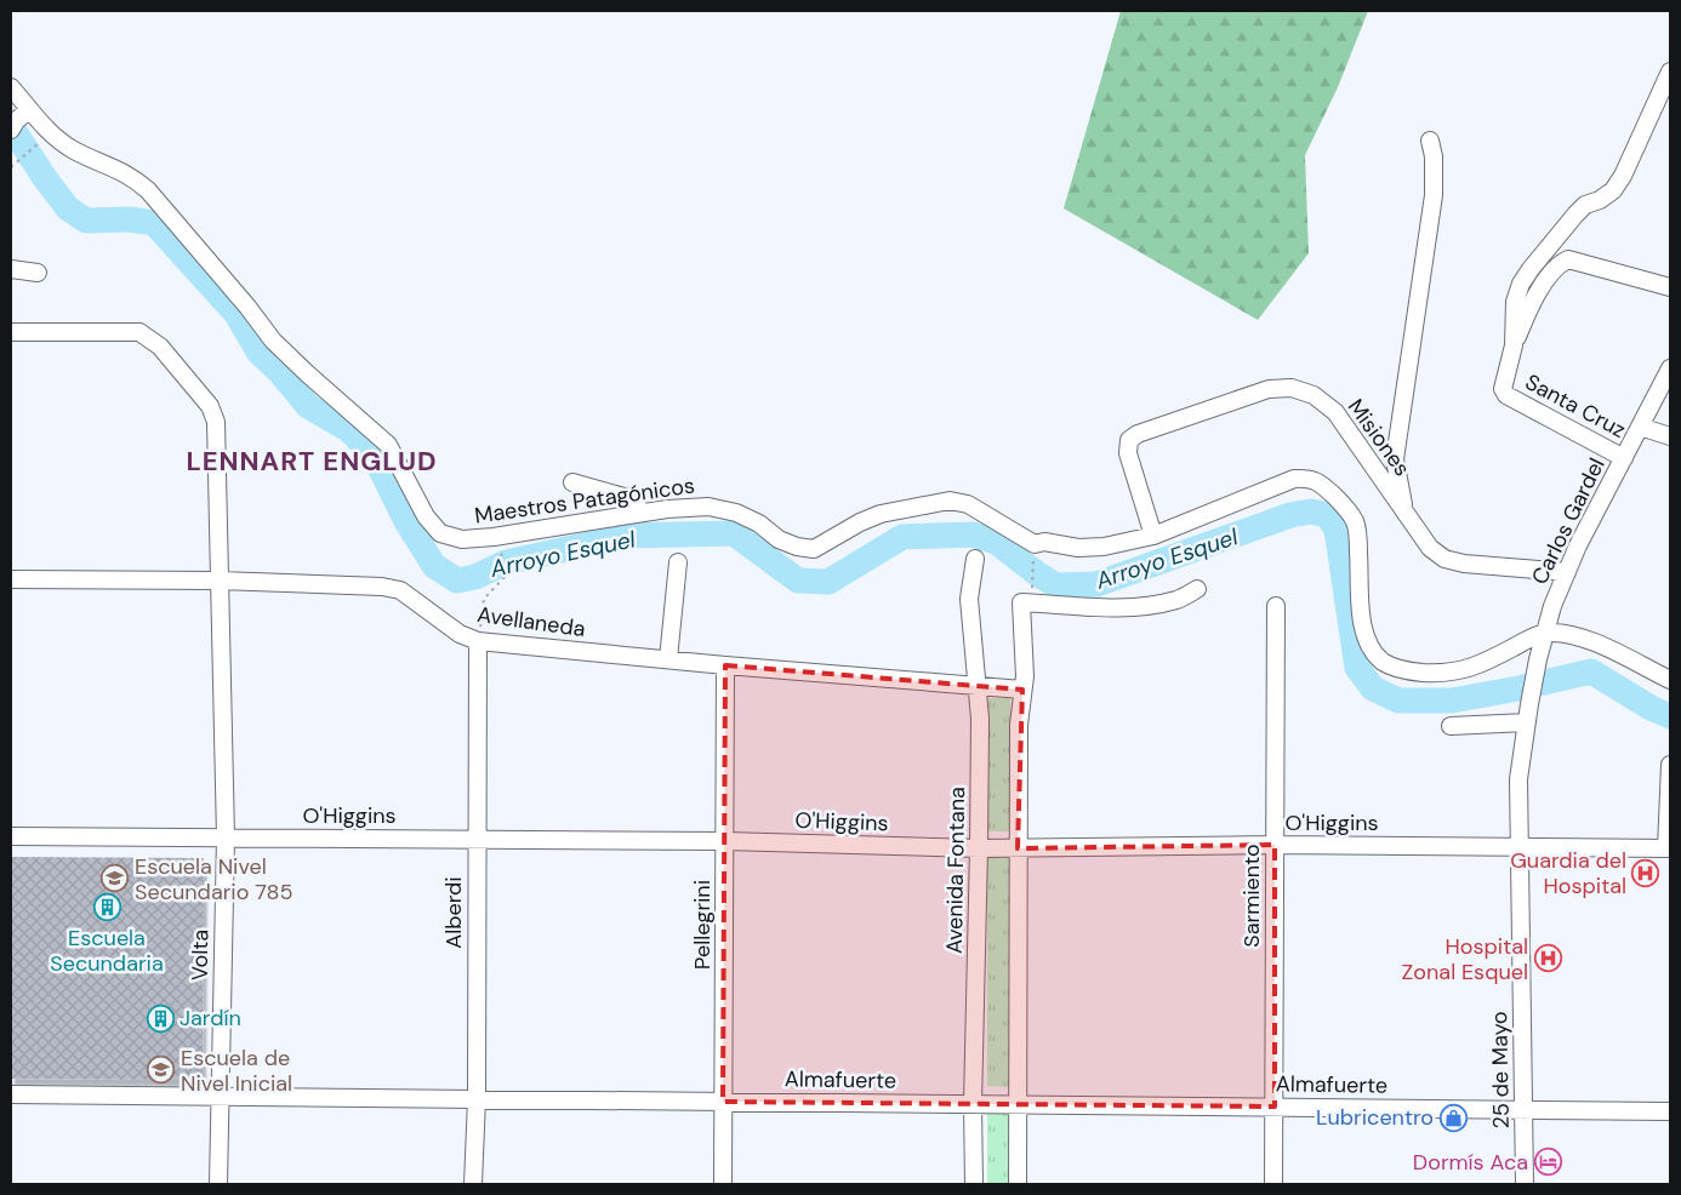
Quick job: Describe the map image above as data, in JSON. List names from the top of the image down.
{
  "streets": {
    "street": [
      "Santa Cruz",
      "Misiones",
      "Maestros Patagónicos",
      "Carlos Gardel",
      "Avellaneda",
      "O'Higgins",
      "Avenida Fontana",
      "Sarmiento",
      "Alberdi",
      "Pellegrini",
      "Volta",
      "25 de Mayo",
      "Almafuerte"
    ]
  },
  "crossings": [
    ["Santa Cruz", "Carlos Gardel"],
    ["Misiones", "Maestros Patagónicos"],
    ["Misiones", "Carlos Gardel"],
    ["Maestros Patagónicos", "Carlos Gardel"],
    ["Carlos Gardel", "O'Higgins"],
    ["Carlos Gardel", "25 de Mayo"],
    ["Avellaneda", "Avenida Fontana"],
    ["Avellaneda", "Alberdi"],
    ["Avellaneda", "Pellegrini"],
    ["Avellaneda", "Volta"],
    ["O'Higgins", "Avenida Fontana"],
    ["O'Higgins", "Sarmiento"],
    ["O'Higgins", "Alberdi"],
    ["O'Higgins", "Pellegrini"],
    ["O'Higgins", "Volta"],
    ["O'Higgins", "25 de Mayo"],
    ["Avenida Fontana", "Almafuerte"],
    ["Sarmiento", "Almafuerte"],
    ["Alberdi", "Almafuerte"],
    ["Pellegrini", "Almafuerte"],
    ["Volta", "Almafuerte"],
    ["25 de Mayo", "Almafuerte"]
  ],
  "districts": ["LENNART ENGLUD"],
  "water": ["Arroyo Esquel"],
  "places": {
    "hospital": ["Guardia del Hospital", "Hospital Zonal Esquel"],
    "school or university": ["Escuela Nivel Secundario 785", "Escuela de Nivel Inicial"],
    "building": ["Escuela Secundaria", "Jardín"],
    "shop": ["Lubricentro"],
    "hotel": ["Dormís Aca"]
  }
}
